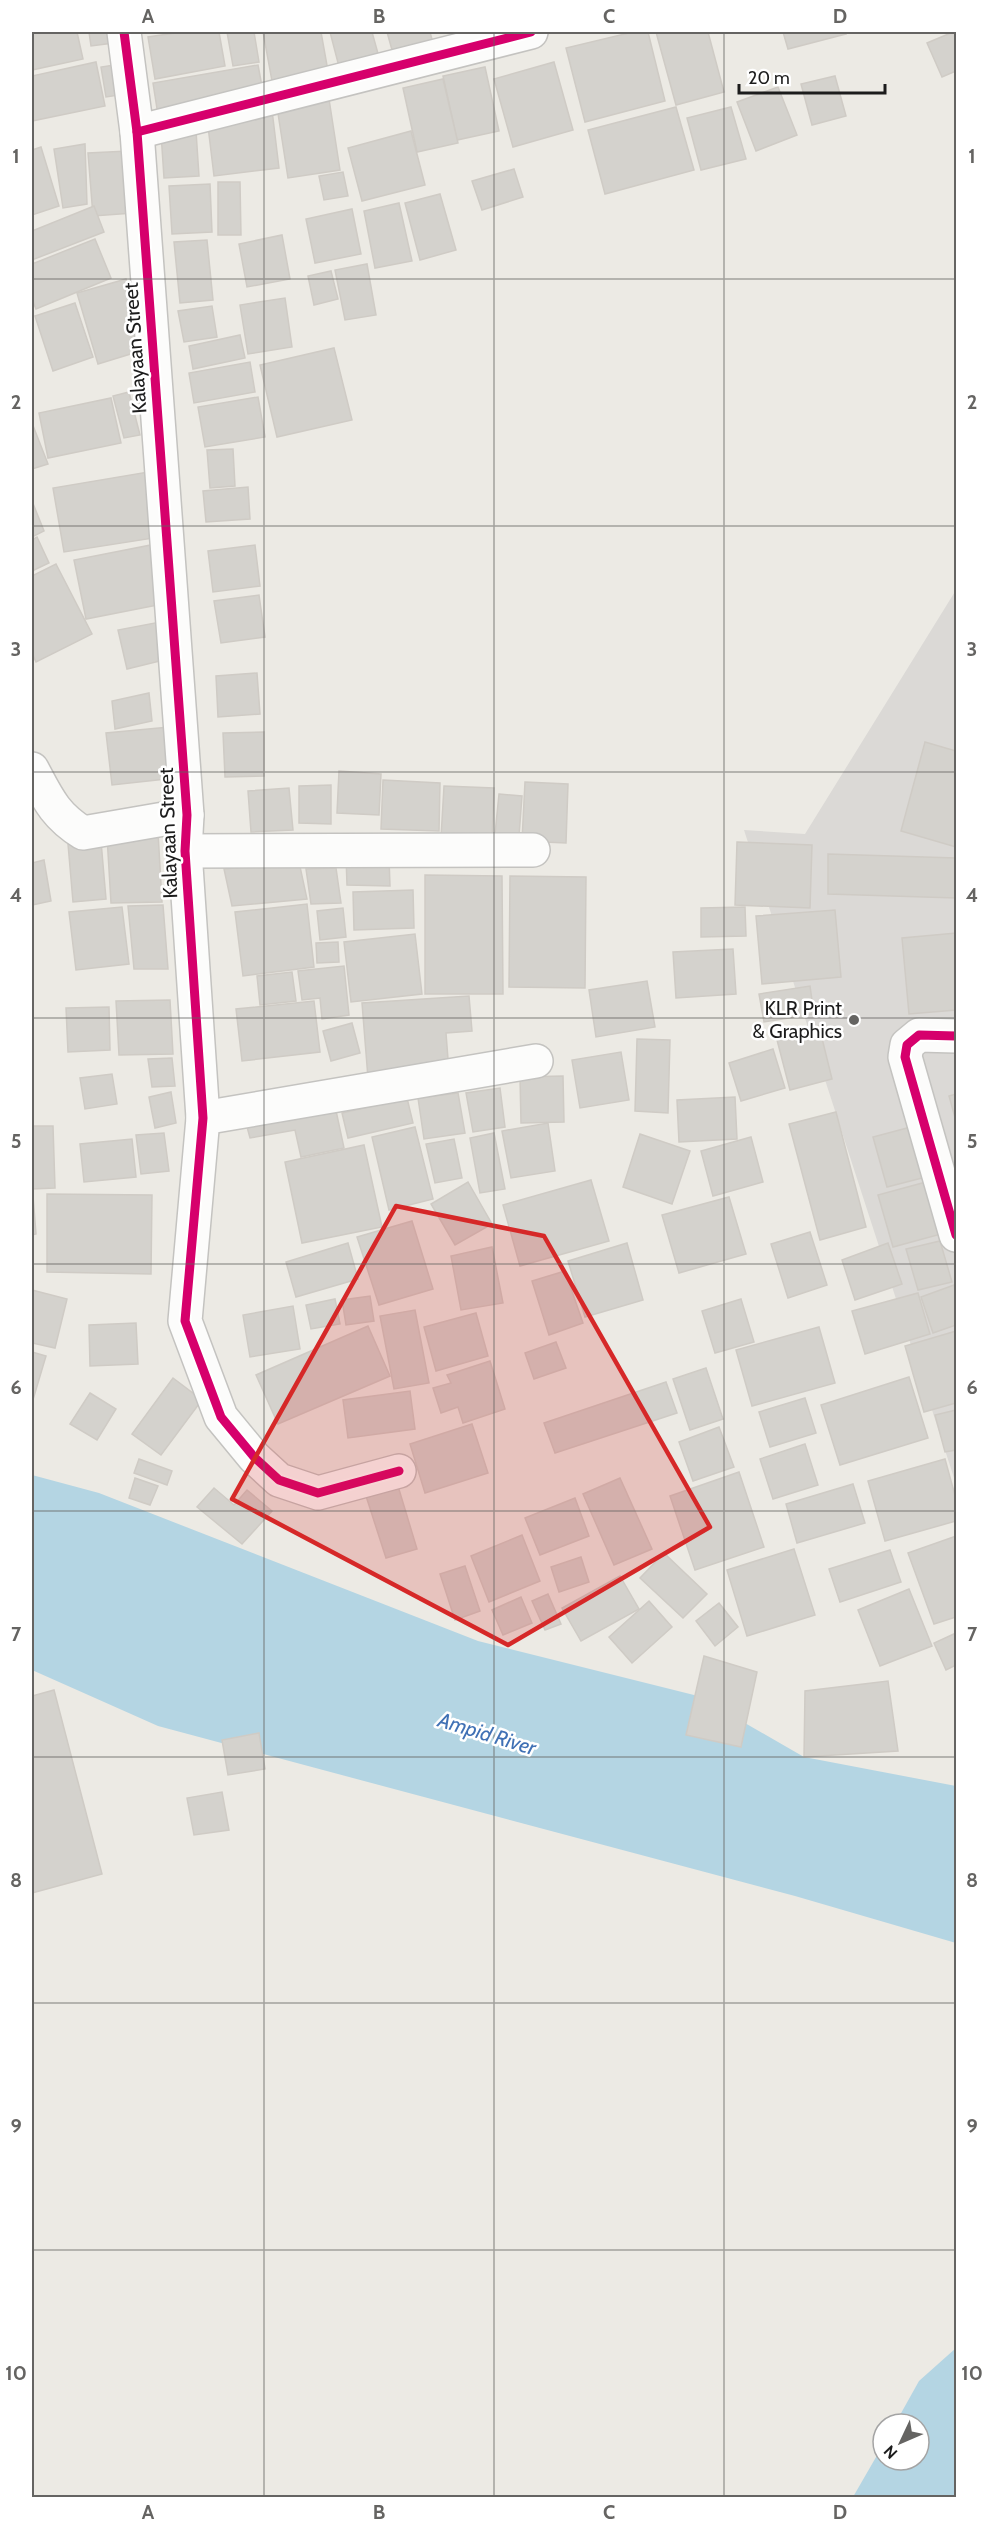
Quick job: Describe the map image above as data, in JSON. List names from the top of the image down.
{
  "streets": {
    "street": ["Kalayaan Street"]
  },
  "water": ["Ampid River"],
  "places": ["KLR Print & Graphics"],
  "scale_bar": "20 m",
  "north": "bottom left",
  "grid": {
    "columns": [
      "A",
      "B",
      "C",
      "D"
    ],
    "rows": [
      "1",
      "2",
      "3",
      "4",
      "5",
      "6",
      "7",
      "8",
      "9",
      "10"
    ]
  }
}
